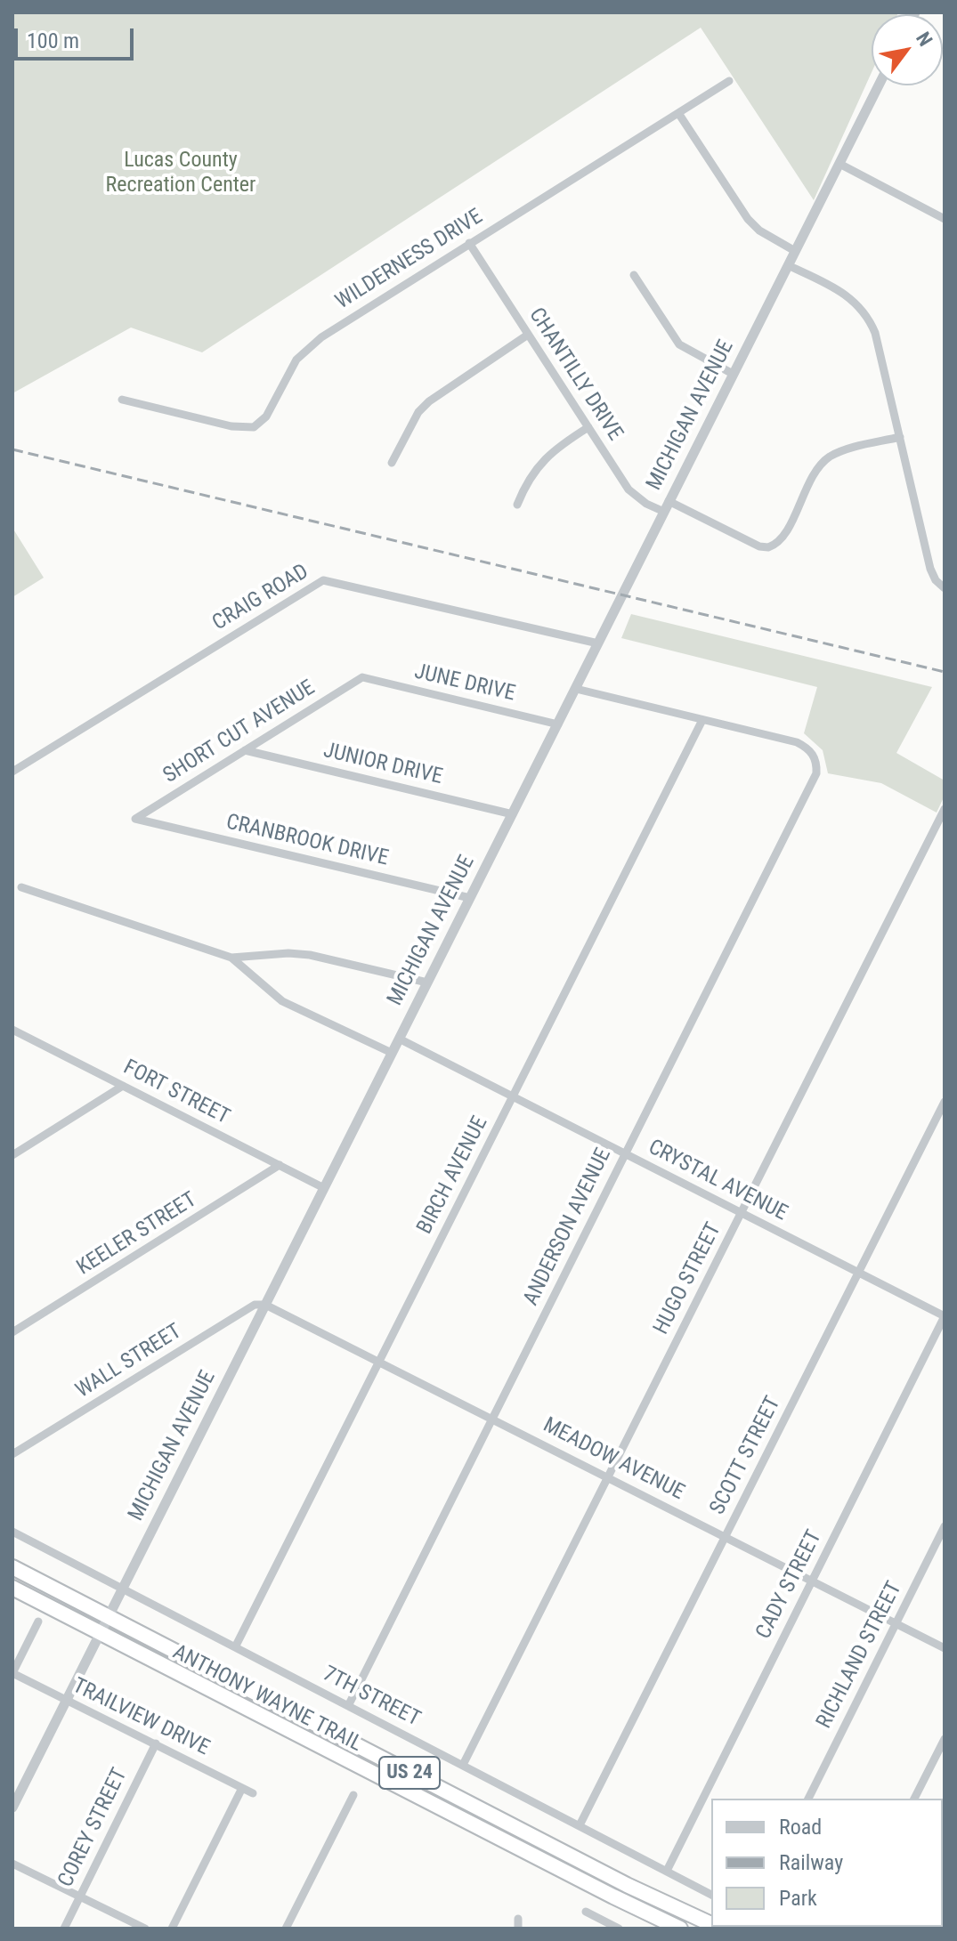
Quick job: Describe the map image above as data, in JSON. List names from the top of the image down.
{
  "streets": {
    "highway": ["ANTHONY WAYNE TRAIL", "US 24"],
    "street": [
      "WILDERNESS DRIVE",
      "CHANTILLY DRIVE",
      "MICHIGAN AVENUE",
      "CRAIG ROAD",
      "JUNE DRIVE",
      "SHORT CUT AVENUE",
      "JUNIOR DRIVE",
      "CRANBROOK DRIVE",
      "FORT STREET",
      "BIRCH AVENUE",
      "CRYSTAL AVENUE",
      "ANDERSON AVENUE",
      "KEELER STREET",
      "HUGO STREET",
      "WALL STREET",
      "SCOTT STREET",
      "MEADOW AVENUE",
      "CADY STREET",
      "RICHLAND STREET",
      "7TH STREET",
      "TRAILVIEW DRIVE",
      "COREY STREET"
    ]
  },
  "crossings": [
    ["WILDERNESS DRIVE", "CHANTILLY DRIVE"],
    ["CHANTILLY DRIVE", "MICHIGAN AVENUE"],
    ["MICHIGAN AVENUE", "CRAIG ROAD"],
    ["MICHIGAN AVENUE", "JUNE DRIVE"],
    ["MICHIGAN AVENUE", "JUNIOR DRIVE"],
    ["MICHIGAN AVENUE", "CRANBROOK DRIVE"],
    ["MICHIGAN AVENUE", "FORT STREET"],
    ["MICHIGAN AVENUE", "CRYSTAL AVENUE"],
    ["MICHIGAN AVENUE", "WALL STREET"],
    ["MICHIGAN AVENUE", "MEADOW AVENUE"],
    ["MICHIGAN AVENUE", "7TH STREET"],
    ["MICHIGAN AVENUE", "ANTHONY WAYNE TRAIL"],
    ["MICHIGAN AVENUE", "TRAILVIEW DRIVE"],
    ["JUNE DRIVE", "SHORT CUT AVENUE"],
    ["SHORT CUT AVENUE", "JUNIOR DRIVE"],
    ["SHORT CUT AVENUE", "CRANBROOK DRIVE"],
    ["FORT STREET", "KEELER STREET"],
    ["BIRCH AVENUE", "CRYSTAL AVENUE"],
    ["BIRCH AVENUE", "ANDERSON AVENUE"],
    ["BIRCH AVENUE", "MEADOW AVENUE"],
    ["BIRCH AVENUE", "7TH STREET"],
    ["CRYSTAL AVENUE", "ANDERSON AVENUE"],
    ["CRYSTAL AVENUE", "HUGO STREET"],
    ["CRYSTAL AVENUE", "SCOTT STREET"],
    ["CRYSTAL AVENUE", "CADY STREET"],
    ["ANDERSON AVENUE", "MEADOW AVENUE"],
    ["ANDERSON AVENUE", "7TH STREET"],
    ["HUGO STREET", "MEADOW AVENUE"],
    ["HUGO STREET", "7TH STREET"],
    ["WALL STREET", "MEADOW AVENUE"],
    ["SCOTT STREET", "MEADOW AVENUE"],
    ["SCOTT STREET", "7TH STREET"],
    ["MEADOW AVENUE", "CADY STREET"],
    ["MEADOW AVENUE", "RICHLAND STREET"],
    ["CADY STREET", "7TH STREET"],
    ["TRAILVIEW DRIVE", "COREY STREET"]
  ],
  "parks": ["Lucas County Recreation Center"],
  "legend": ["Road", "Railway", "Park"],
  "scale_bar": "100 m",
  "north": "top right"
}
